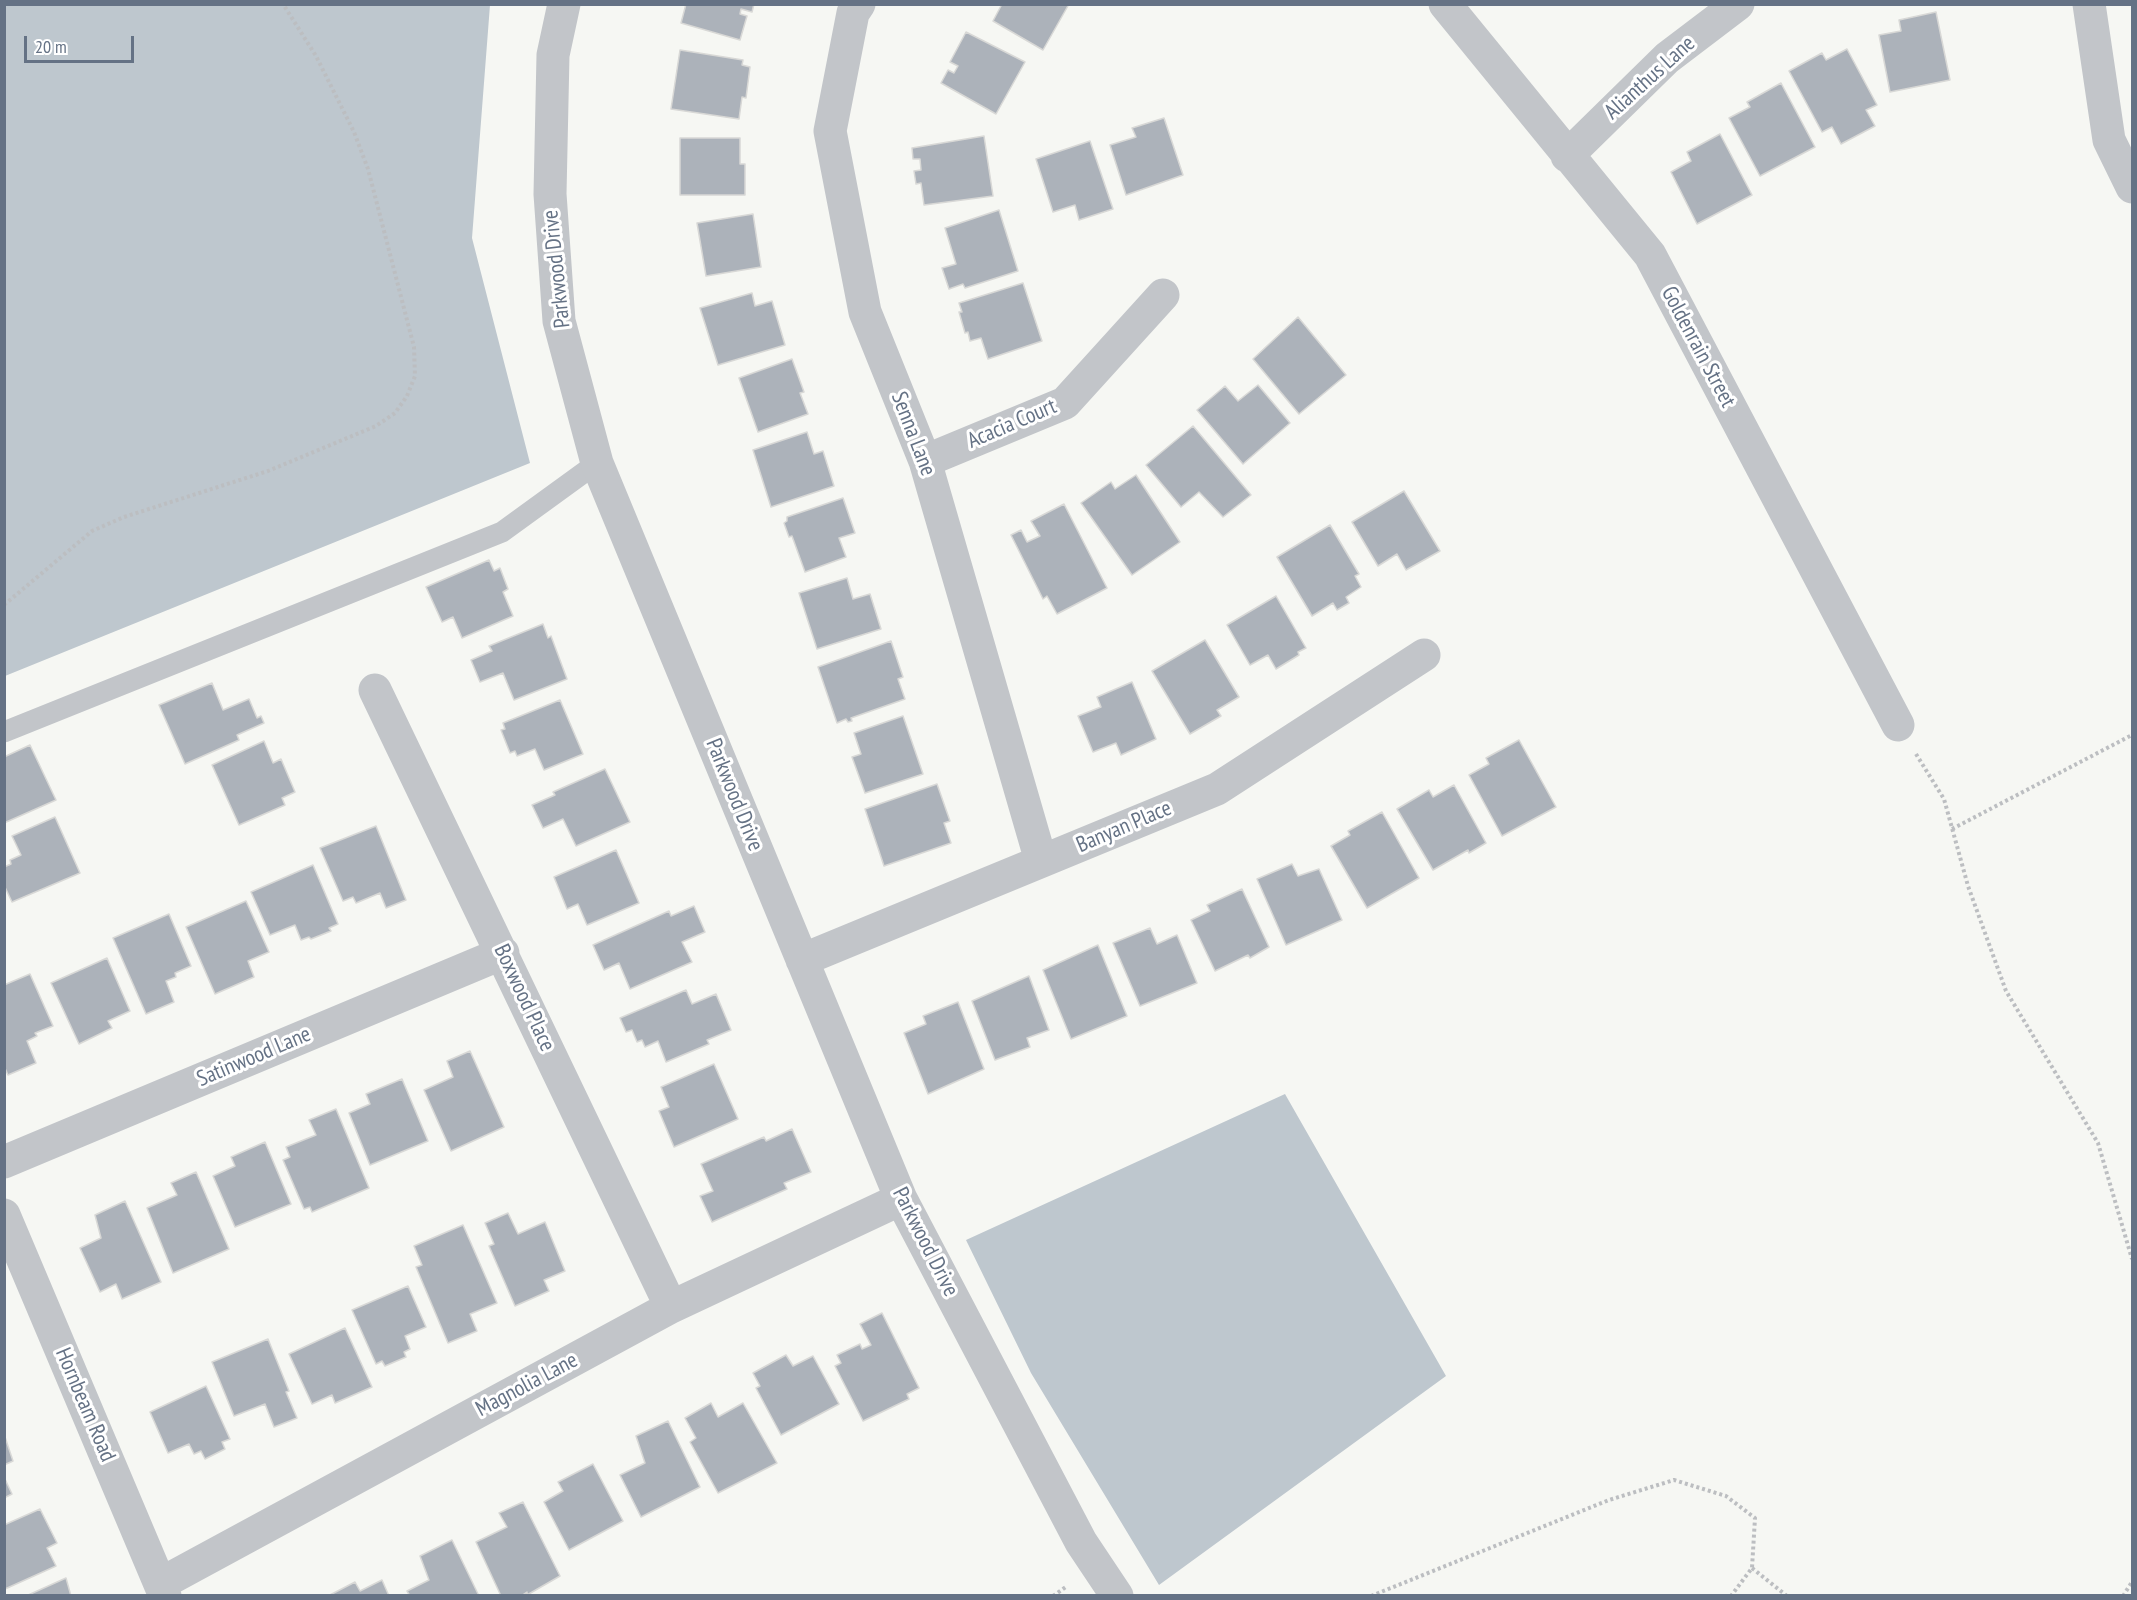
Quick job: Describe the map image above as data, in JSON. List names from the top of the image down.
{
  "streets": {
    "street": [
      "Alianthus Lane",
      "Parkwood Drive",
      "Goldenrain Street",
      "Acacia Court",
      "Senna Lane",
      "Banyan Place",
      "Boxwood Place",
      "Satinwood Lane",
      "Magnolia Lane",
      "Hornbeam Road"
    ]
  },
  "crossings": [
    ["Alianthus Lane", "Goldenrain Street"],
    ["Parkwood Drive", "Banyan Place"],
    ["Parkwood Drive", "Magnolia Lane"],
    ["Acacia Court", "Senna Lane"],
    ["Senna Lane", "Banyan Place"],
    ["Boxwood Place", "Satinwood Lane"],
    ["Boxwood Place", "Magnolia Lane"],
    ["Magnolia Lane", "Hornbeam Road"]
  ],
  "scale_bar": "20 m"
}
